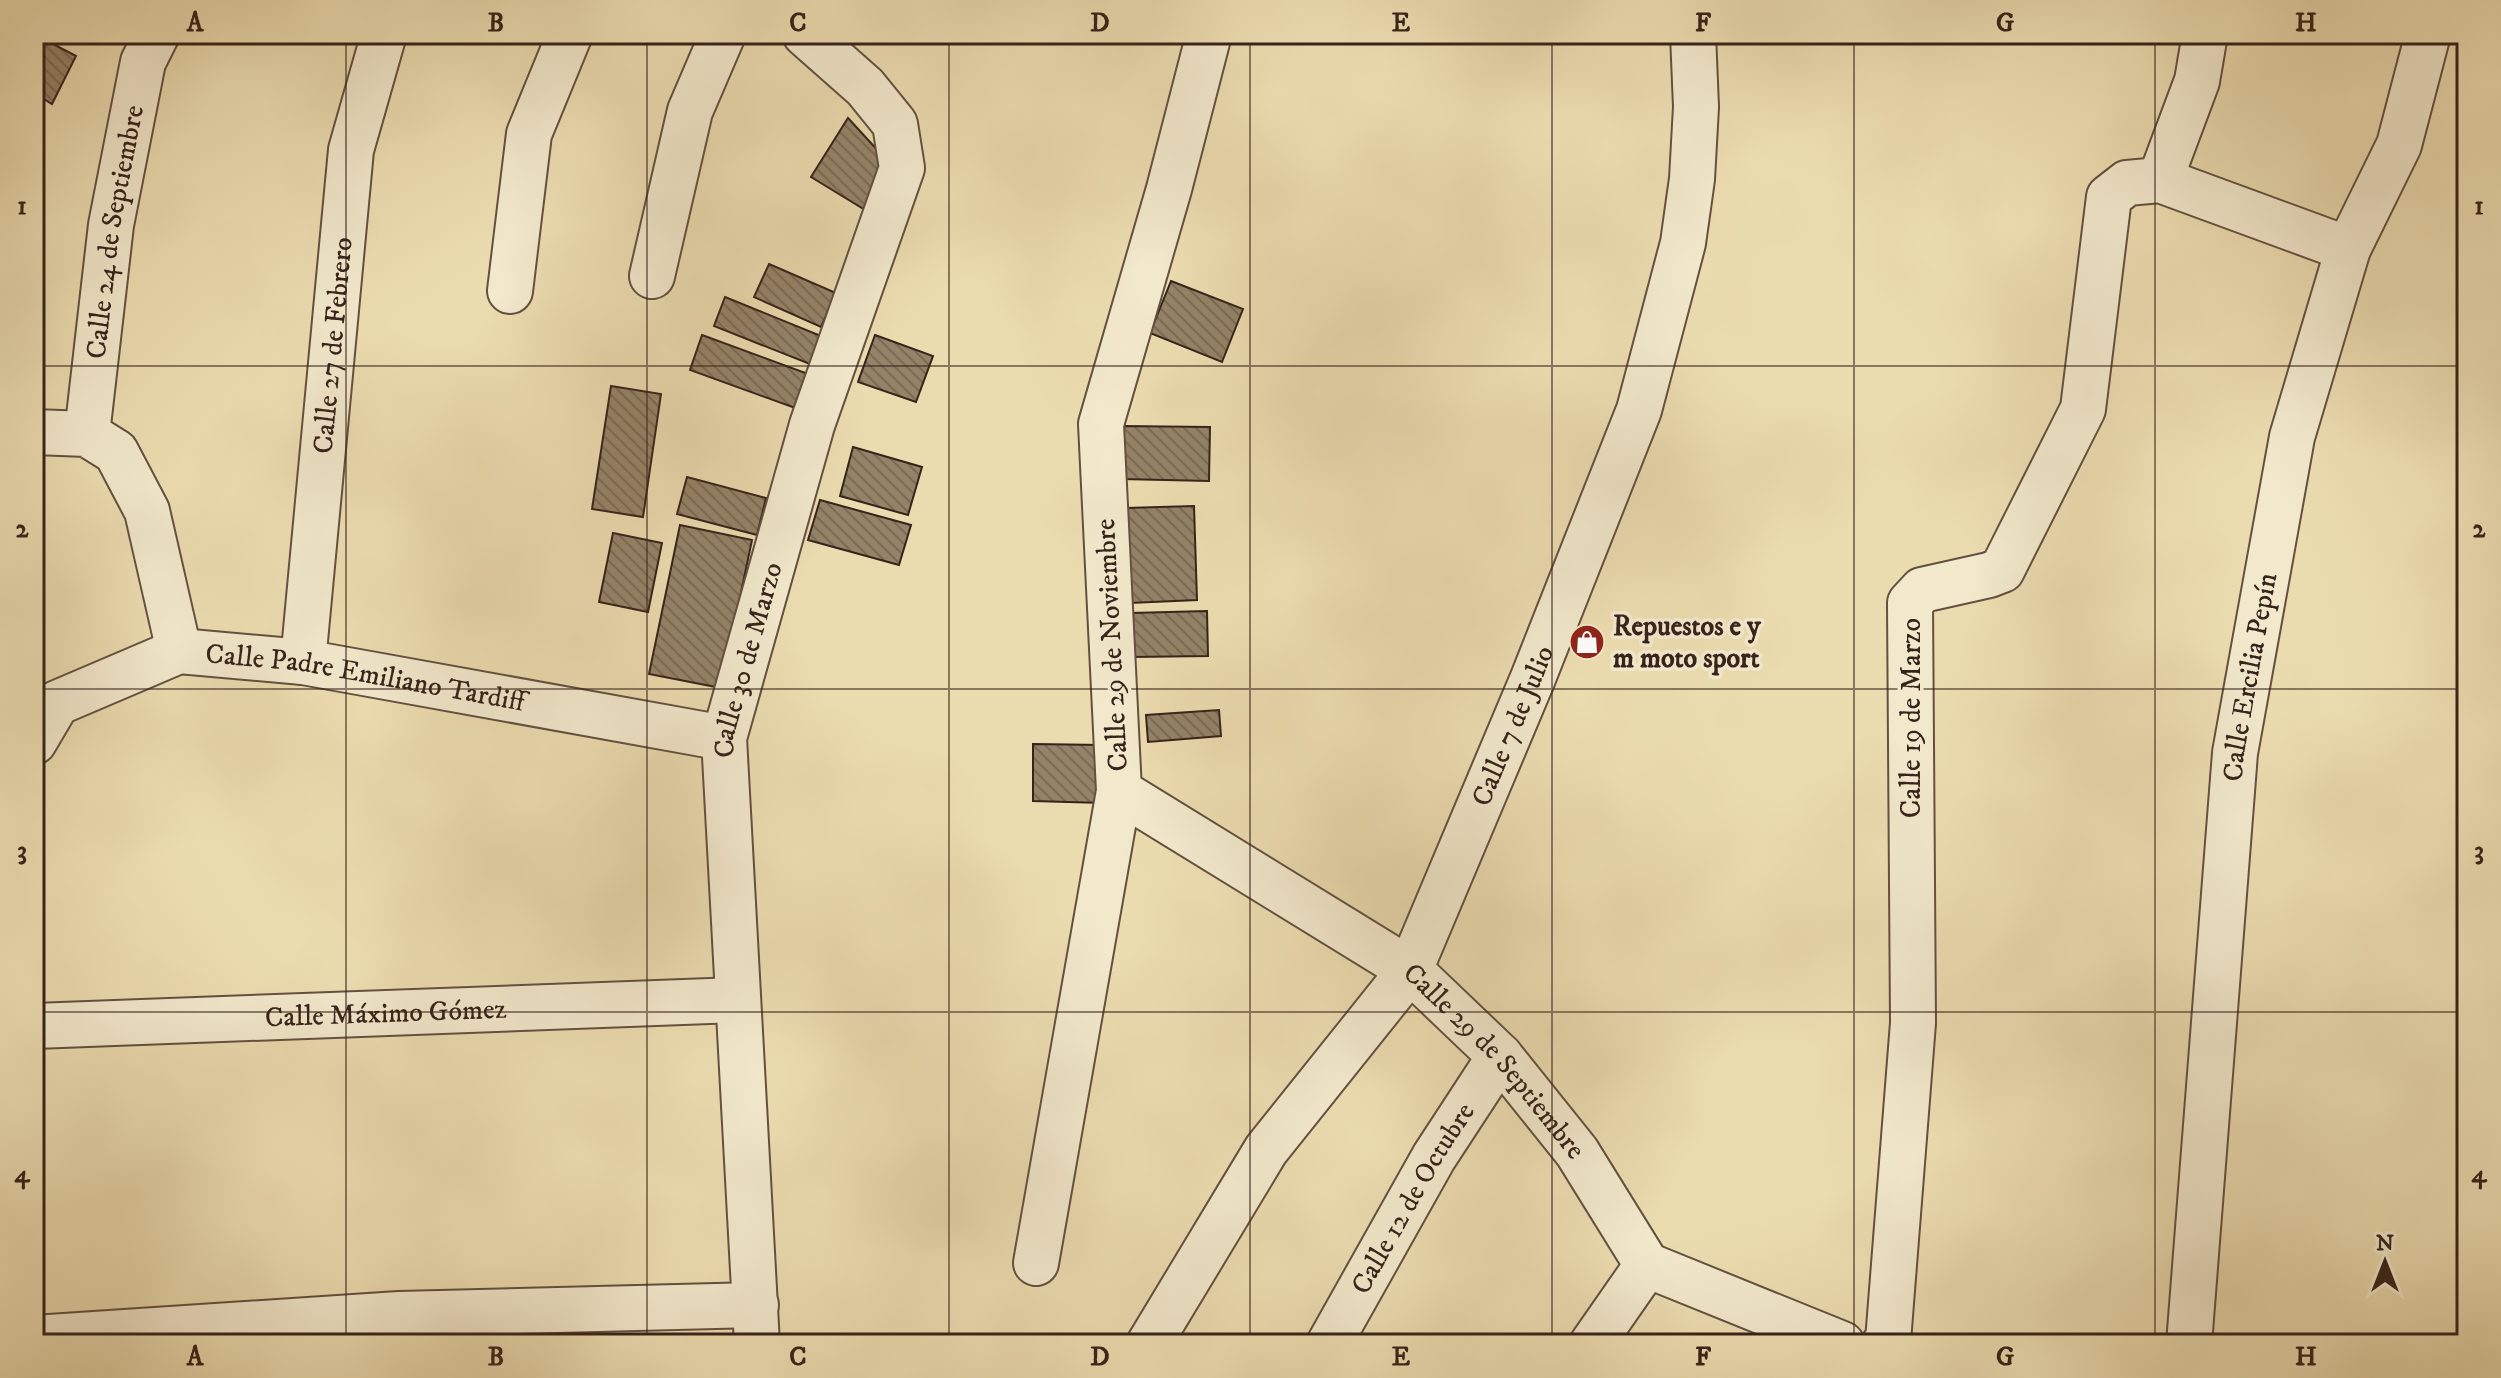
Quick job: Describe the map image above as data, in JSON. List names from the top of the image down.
{
  "streets": {
    "street": [
      "Calle 24 de Septiembre",
      "Calle 27 de Febrero",
      "Calle 29 de Noviembre",
      "Calle 30 de Marzo",
      "Calle Ercilia Pepín",
      "Calle Padre Emiliano Tardiff",
      "Calle 19 de Marzo",
      "Calle 7 de Julio",
      "Calle Máximo Gómez",
      "Calle 29 de Septiembre",
      "Calle 12 de Octubre"
    ]
  },
  "crossings": [
    ["Calle 27 de Febrero", "Calle Padre Emiliano Tardiff"],
    ["Calle 29 de Noviembre", "Calle 29 de Septiembre"],
    ["Calle 30 de Marzo", "Calle Padre Emiliano Tardiff"],
    ["Calle 30 de Marzo", "Calle Máximo Gómez"],
    ["Calle 7 de Julio", "Calle 29 de Septiembre"],
    ["Calle 29 de Septiembre", "Calle 12 de Octubre"]
  ],
  "places": {
    "shop": ["Repuestos e y m moto sport"]
  },
  "north": "top",
  "grid": {
    "columns": [
      "A",
      "B",
      "C",
      "D",
      "E",
      "F",
      "G",
      "H"
    ],
    "rows": [
      "1",
      "2",
      "3",
      "4"
    ]
  }
}
